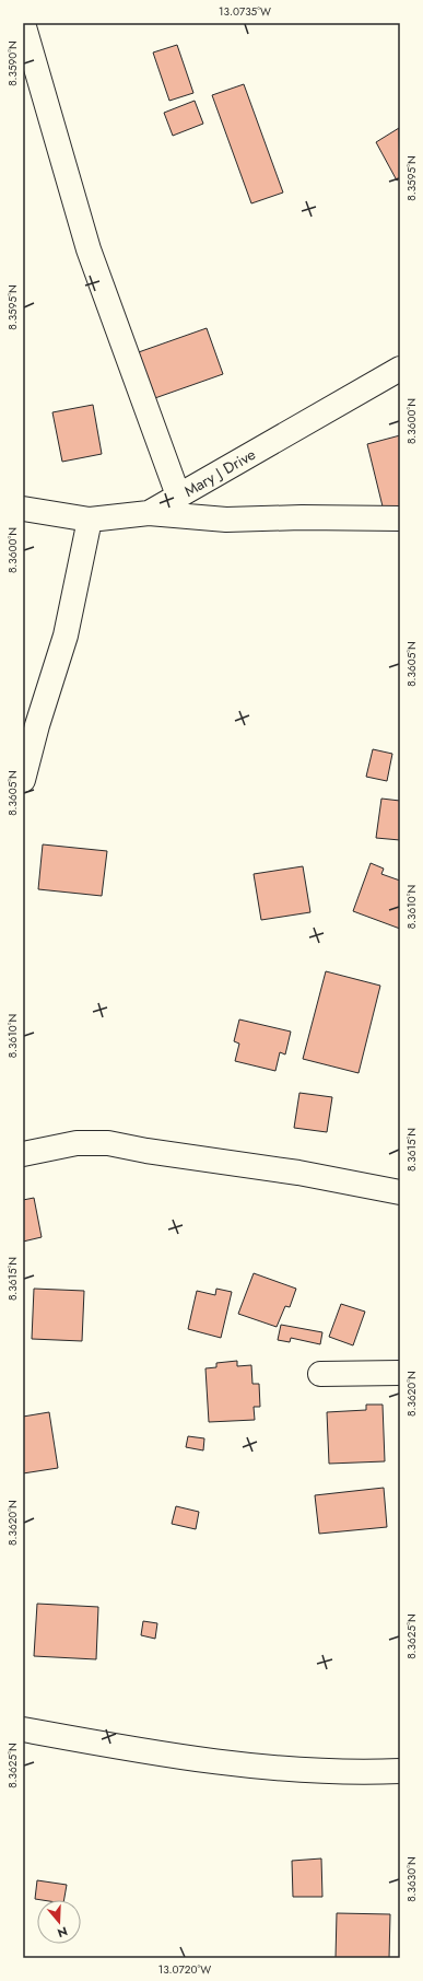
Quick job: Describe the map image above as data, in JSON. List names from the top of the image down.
{
  "streets": {
    "street": ["Mary J Drive"]
  },
  "north": "bottom",
  "coordinates": [
    "13.0735°W",
    "8.3590°N",
    "8.3595°N",
    "8.3600°N",
    "8.3605°N",
    "8.3610°N",
    "8.3615°N",
    "8.3620°N",
    "8.3625°N",
    "8.3630°N",
    "13.0720°W"
  ]
}
